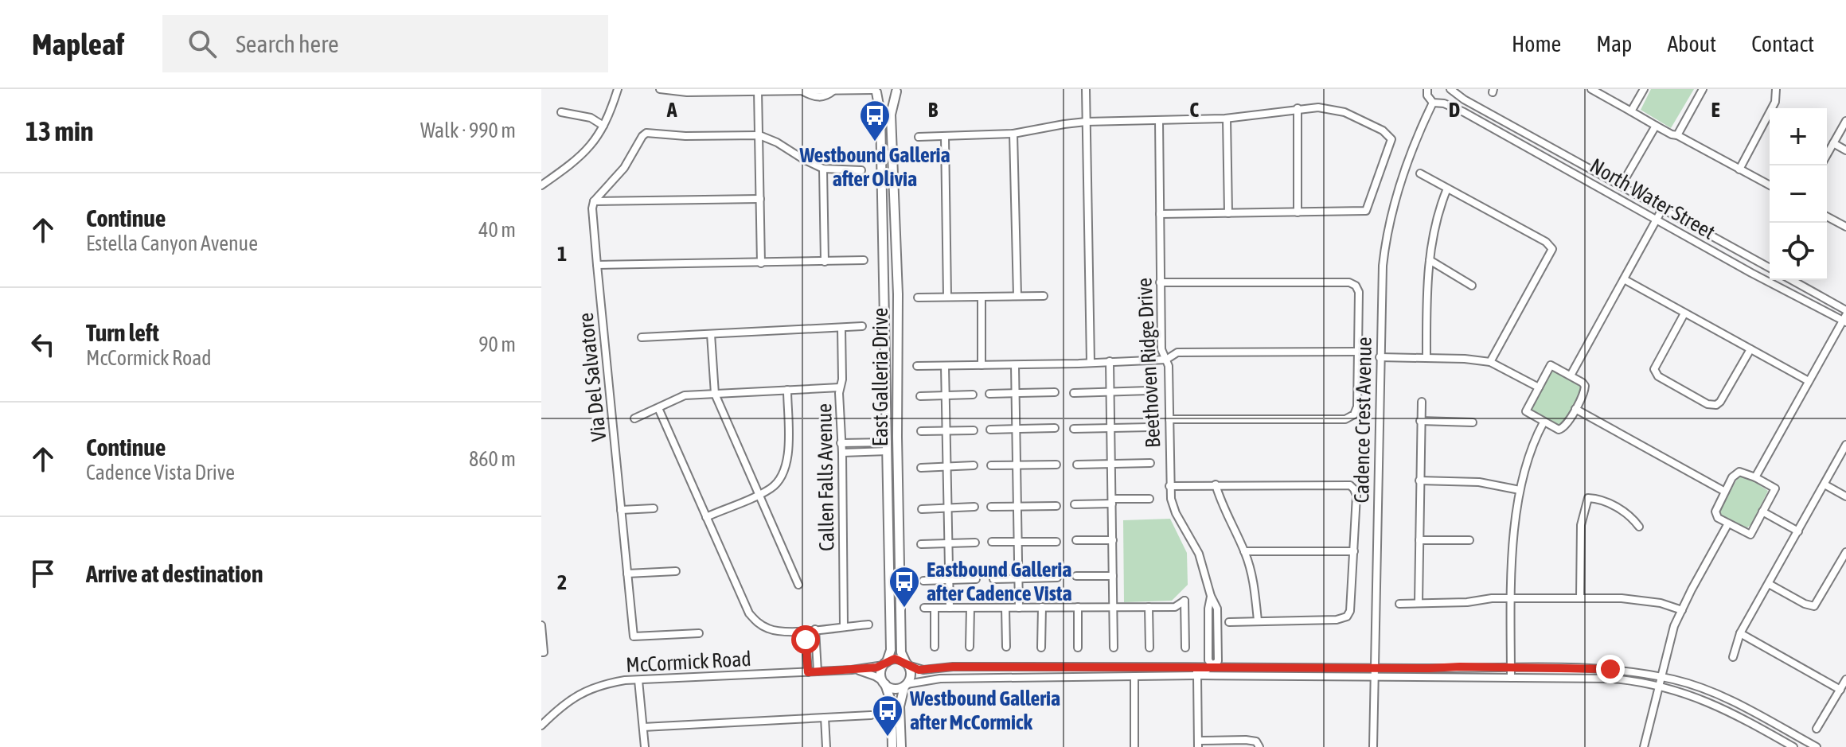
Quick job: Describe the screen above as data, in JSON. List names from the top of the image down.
{
  "streets": {
    "main road": ["East Galleria Drive"],
    "street": [
      "North Water Street",
      "Beethoven Ridge Drive",
      "Via Del Salvatore",
      "Cadence Crest Avenue",
      "Callen Falls Avenue",
      "McCormick Road"
    ]
  },
  "crossings": [
    ["East Galleria Drive", "McCormick Road"]
  ],
  "places": {
    "bus stop": ["Westbound Galleria after Olivia", "Eastbound Galleria after Cadence Vista", "Westbound Galleria after McCormick"]
  },
  "page": {
    "header": "Mapleaf",
    "search": "Search here",
    "nav": [
      "Home",
      "Map",
      "About",
      "Contact"
    ],
    "heading": ["13 min", "Walk · 990 m"],
    "map_buttons": ["+", "−"],
    "list": [
      ["Continue", "Estella Canyon Avenue", "40 m"],
      ["Turn left", "McCormick Road", "90 m"],
      ["Continue", "Cadence Vista Drive", "860 m"],
      "Arrive at destination"
    ]
  },
  "grid": {
    "columns": [
      "A",
      "B",
      "C",
      "D",
      "E"
    ],
    "rows": ["1", "2"]
  }
}
